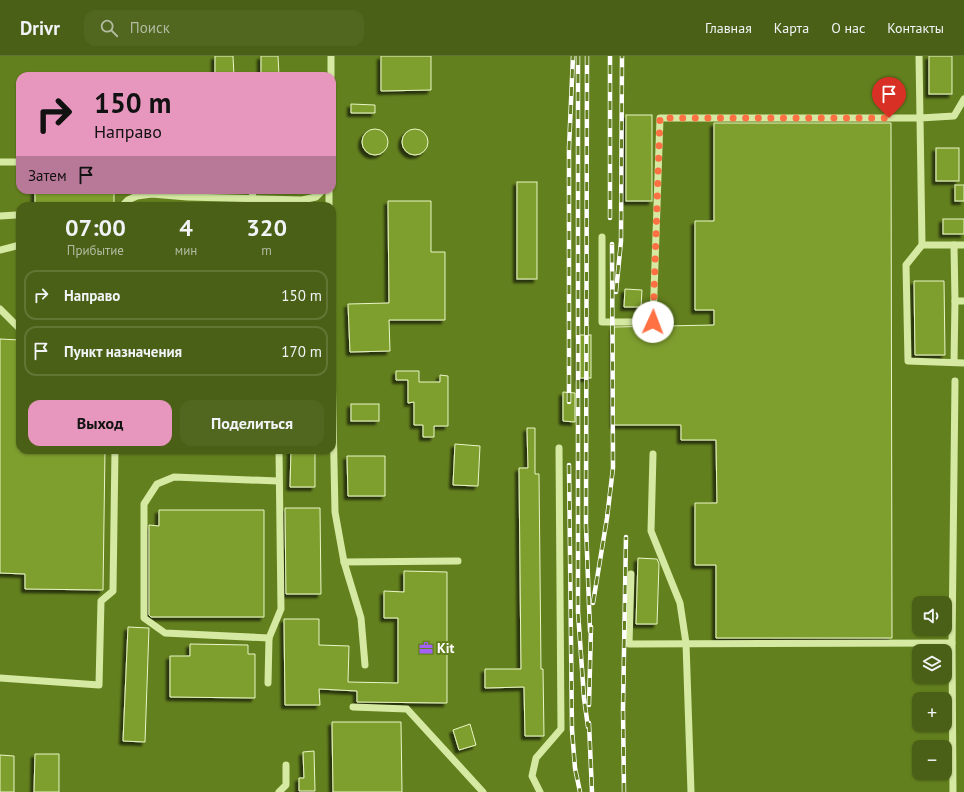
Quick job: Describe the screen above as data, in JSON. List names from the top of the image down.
{
  "places": {
    "office": ["Kit"]
  },
  "page": {
    "header": "Drivr",
    "search": "Поиск",
    "nav": [
      "Главная",
      "Карта",
      "О нас",
      "Контакты"
    ],
    "turn": ["150 m", "Направо"],
    "then": "Затем",
    "eta": [
      "07:00",
      "Прибытие",
      "4",
      "мин",
      "320",
      "m"
    ],
    "list": [
      {
        "name": "Направо",
        "value": "150 m"
      },
      {
        "name": "Пункт назначения",
        "value": "170 m"
      }
    ],
    "buttons": ["Выход", "Поделиться"],
    "map_buttons": ["+", "−"]
  }
}
